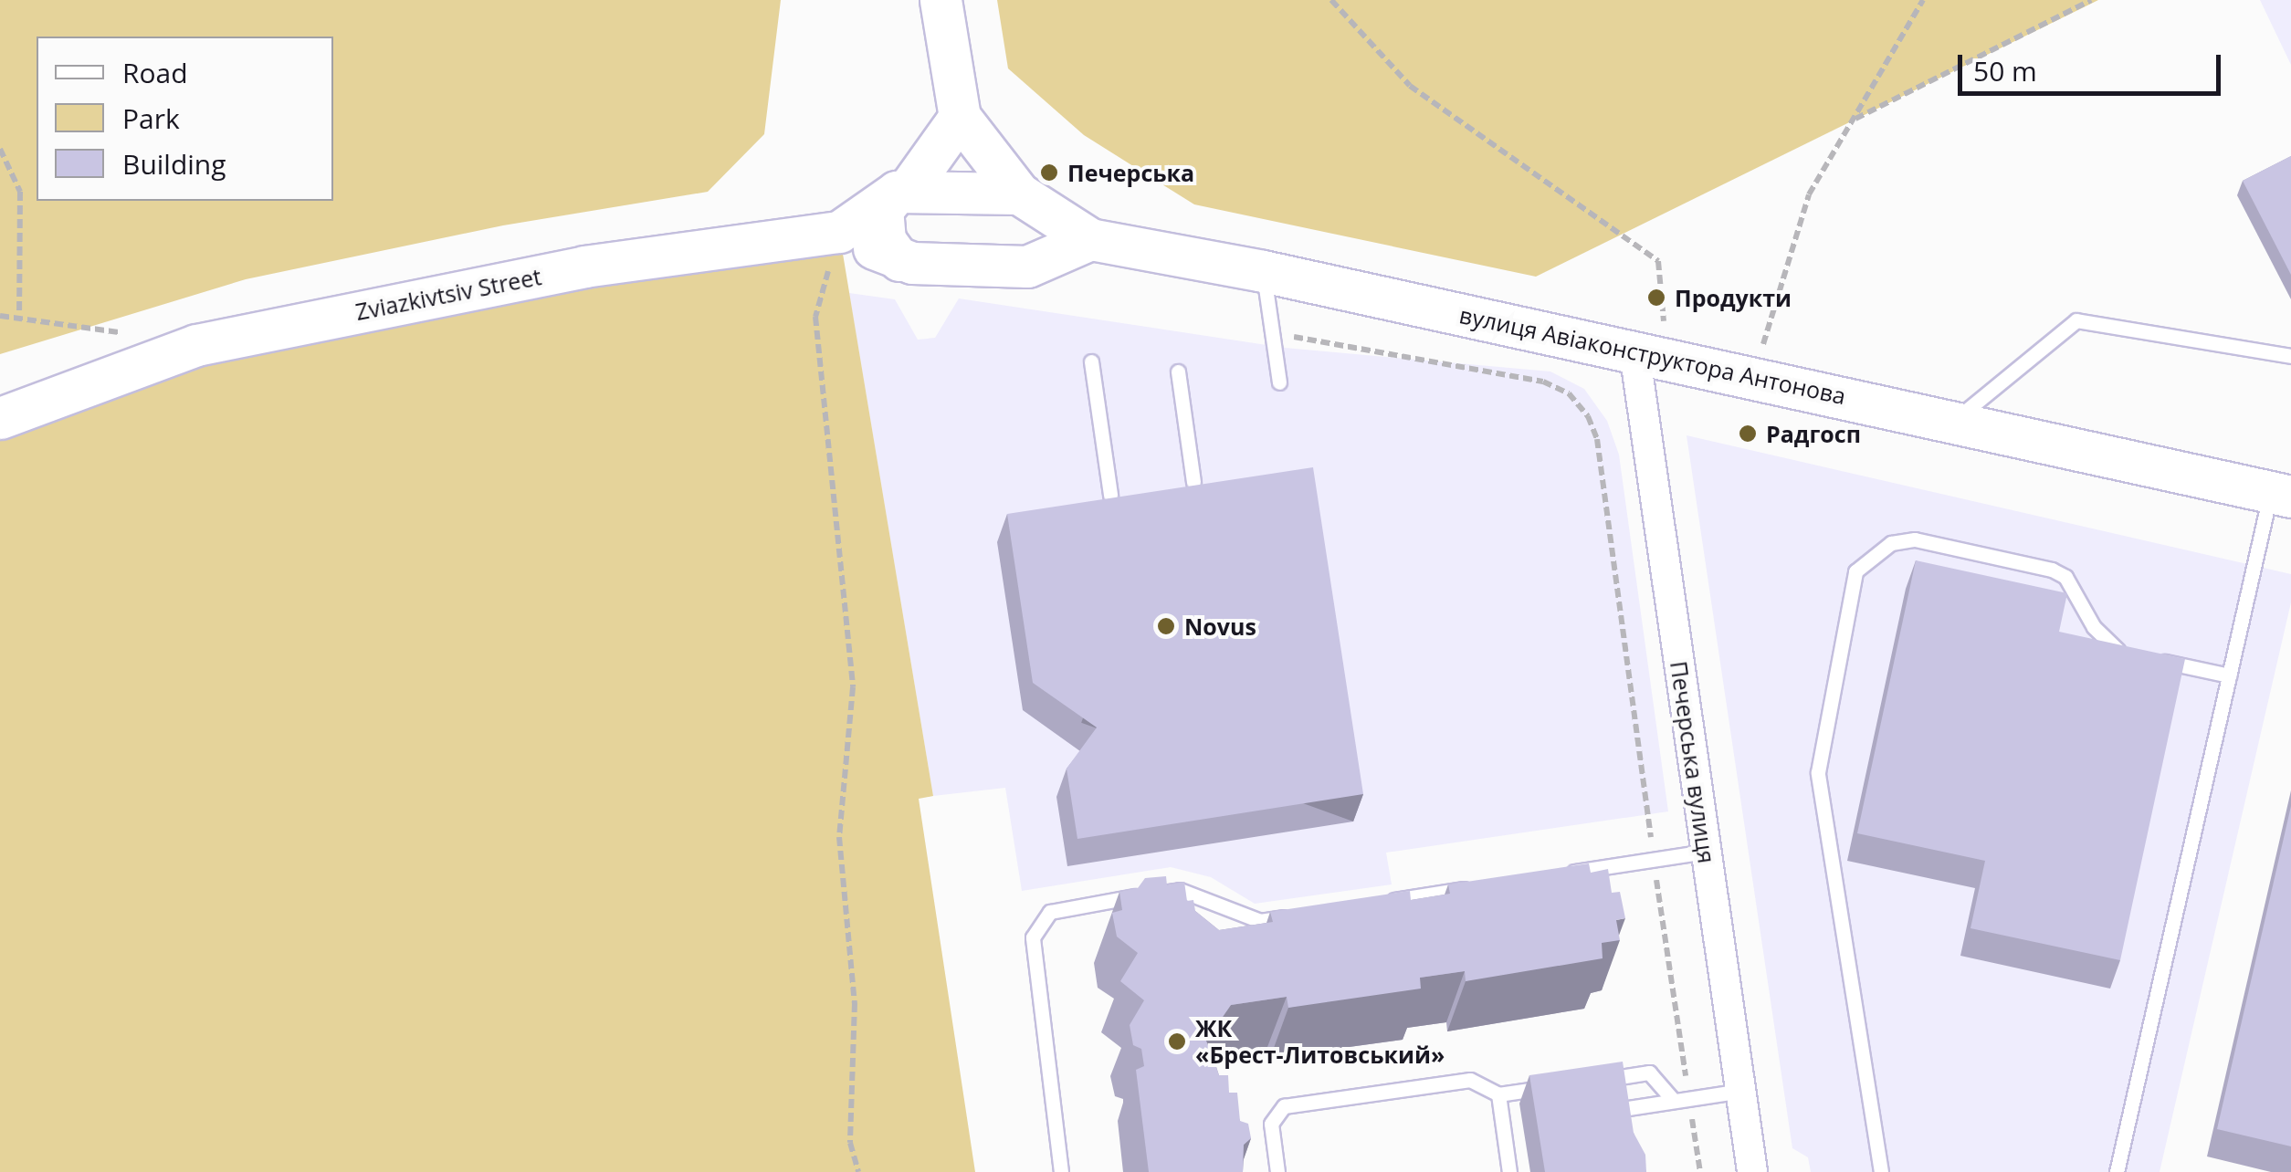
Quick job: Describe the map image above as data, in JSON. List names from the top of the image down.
{
  "streets": {
    "main road": ["Zviazkivtsiv Street", "вулиця Авіаконструктора Антонова"],
    "street": ["Печерська вулиця"]
  },
  "crossings": [
    ["вулиця Авіаконструктора Антонова", "Печерська вулиця"]
  ],
  "places": [
    "Печерська",
    "Продукти",
    "Радгосп",
    "Novus",
    "ЖК «Брест-Литовський»"
  ],
  "legend": ["Road", "Park", "Building"],
  "scale_bar": "50 m"
}
